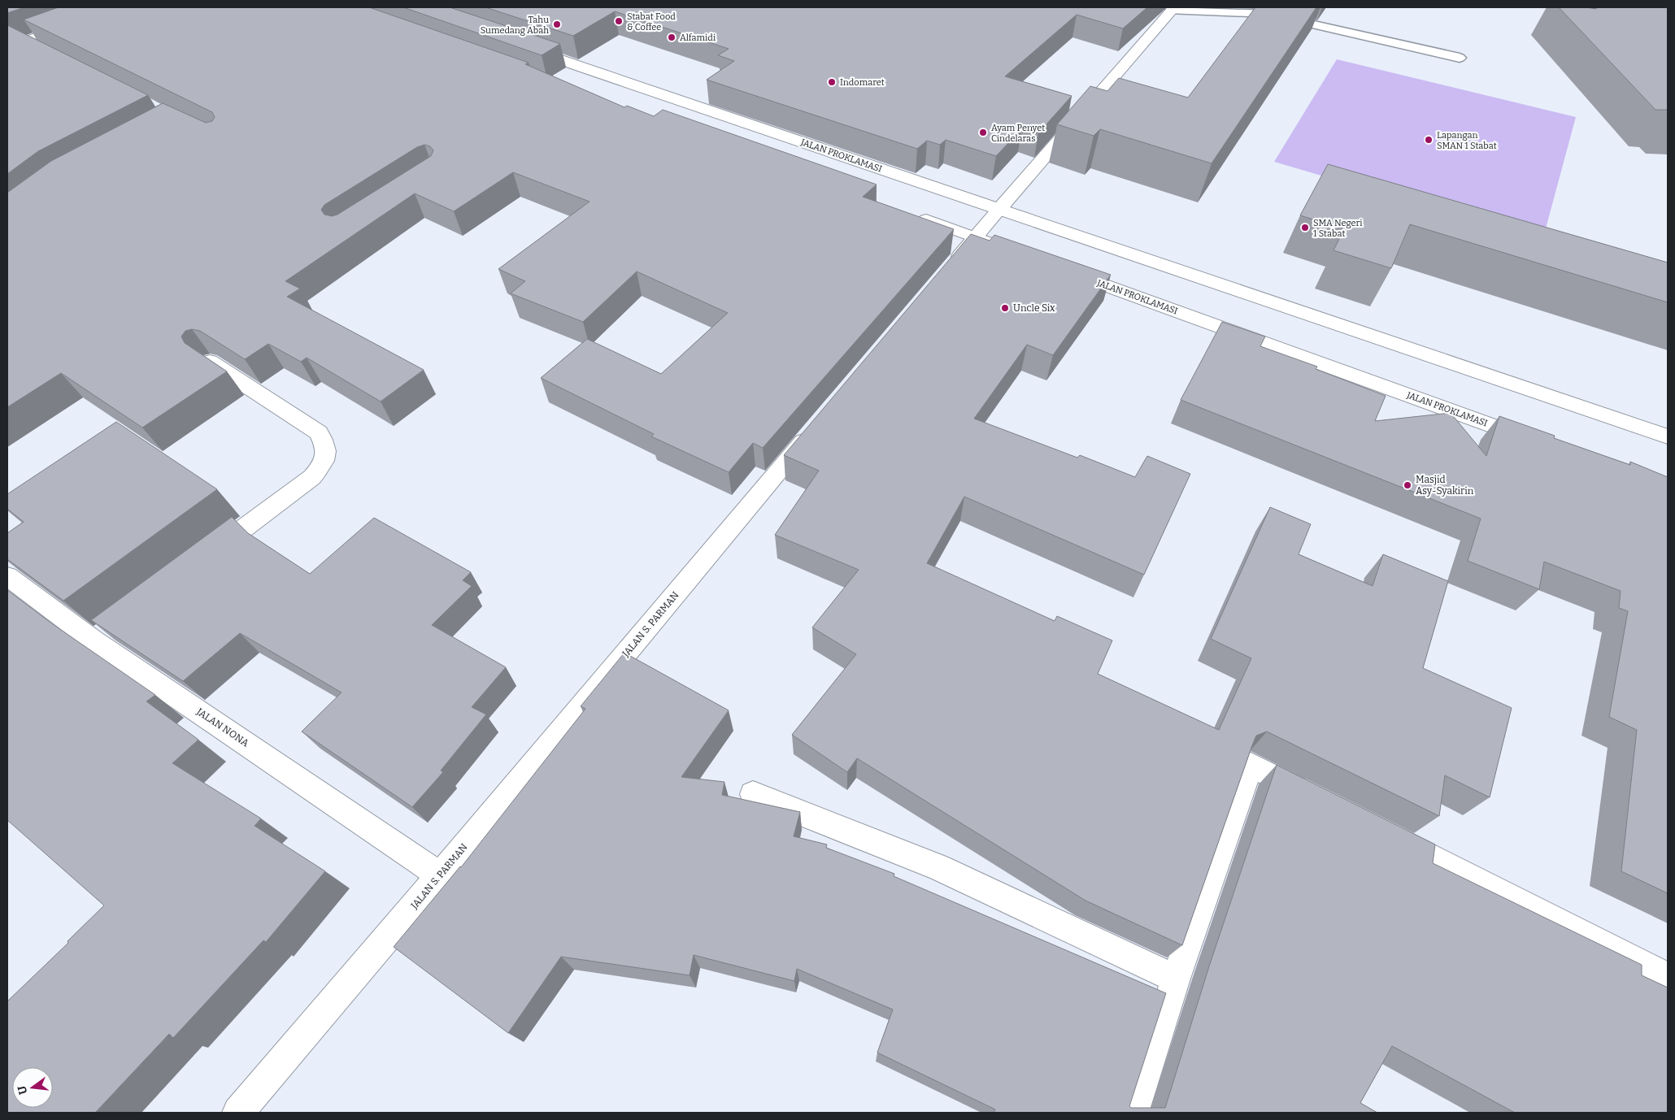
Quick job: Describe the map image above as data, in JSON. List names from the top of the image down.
{
  "streets": {
    "street": ["JALAN PROKLAMASI", "JALAN S. PARMAN", "JALAN NONA"]
  },
  "crossings": [
    ["JALAN S. PARMAN", "JALAN NONA"]
  ],
  "places": [
    "Stabat Food & Coffee",
    "Tahu Sumedang Abah",
    "Alfamidi",
    "Indomaret",
    "Ayam Penyet Cindelaras",
    "Lapangan SMAN 1 Stabat",
    "SMA Negeri 1 Stabat",
    "Uncle Six",
    "Masjid Asy-Syakirin"
  ],
  "north": "left"
}
